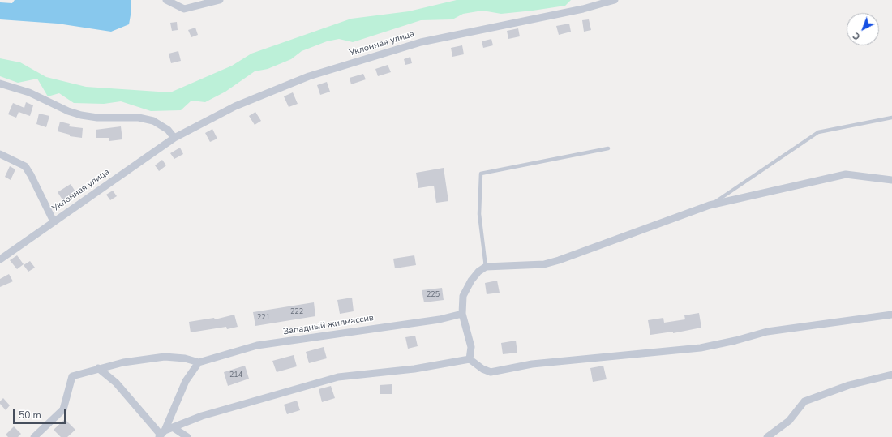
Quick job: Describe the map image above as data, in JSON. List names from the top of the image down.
{
  "streets": {
    "street": ["Уклонная улица", "Западный жилмассив"]
  },
  "house_numbers": [
    "225",
    "222",
    "221",
    "214"
  ],
  "scale_bar": "50 m",
  "north": "bottom left"
}
